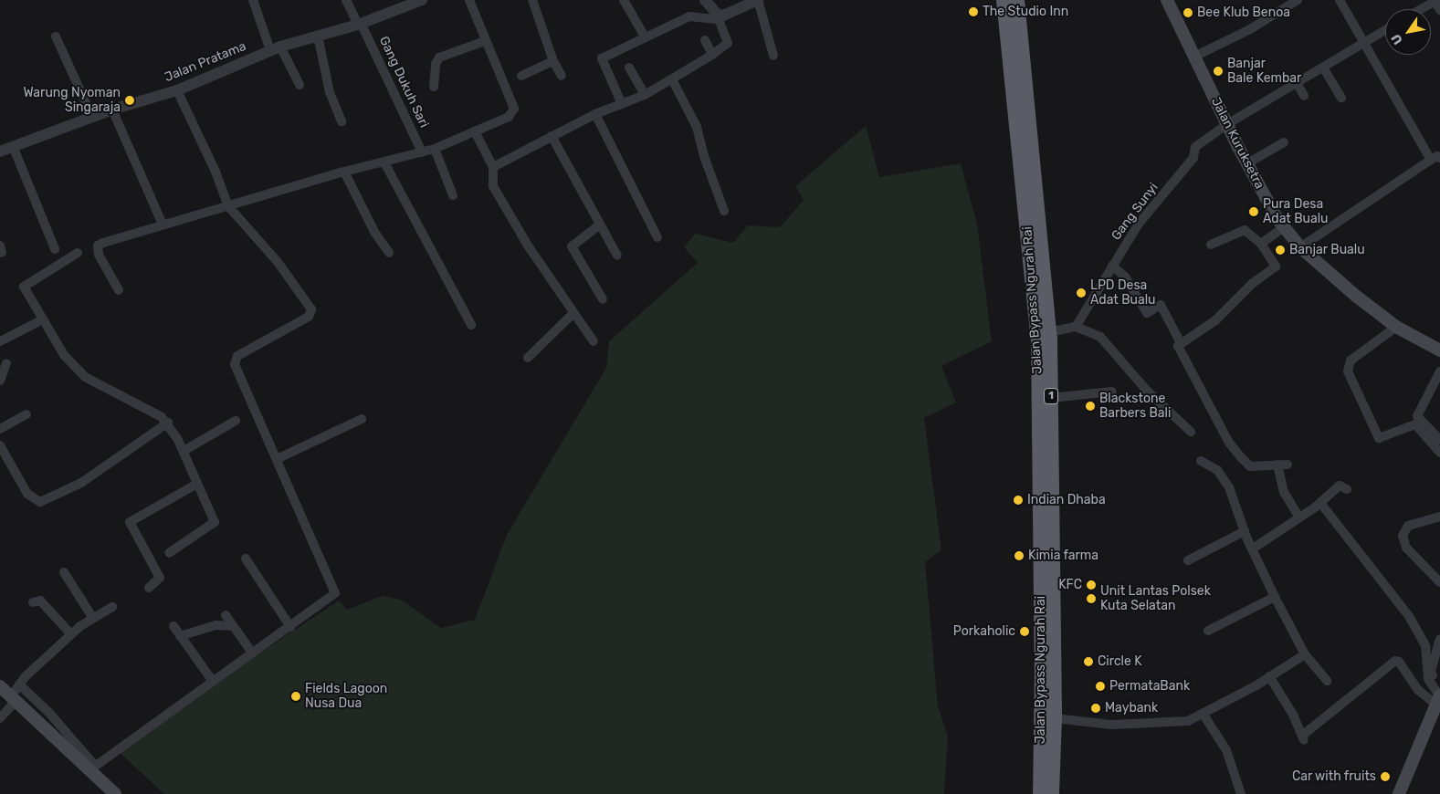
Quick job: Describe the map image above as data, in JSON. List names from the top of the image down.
{
  "streets": {
    "highway": ["Jalan Bypass Ngurah Rai", "1"],
    "main road": ["Jalan Kuruksetra"],
    "street": ["Jalan Pratama", "Gang Dukuh Sari", "Gang Sunyi"]
  },
  "crossings": [
    ["Jalan Pratama", "Gang Dukuh Sari"],
    ["Jalan Kuruksetra", "Gang Sunyi"]
  ],
  "places": [
    "The Studio Inn",
    "Bee Klub Benoa",
    "Banjar Bale Kembar",
    "Warung Nyoman Singaraja",
    "Pura Desa Adat Bualu",
    "Banjar Bualu",
    "LPD Desa Adat Bualu",
    "Blackstone Barbers Bali",
    "Indian Dhaba",
    "Kimia farma",
    "KFC",
    "Unit Lantas Polsek Kuta Selatan",
    "Porkaholic",
    "Circle K",
    "PermataBank",
    "Fields Lagoon Nusa Dua",
    "Maybank",
    "Car with fruits"
  ],
  "north": "bottom left"
}
